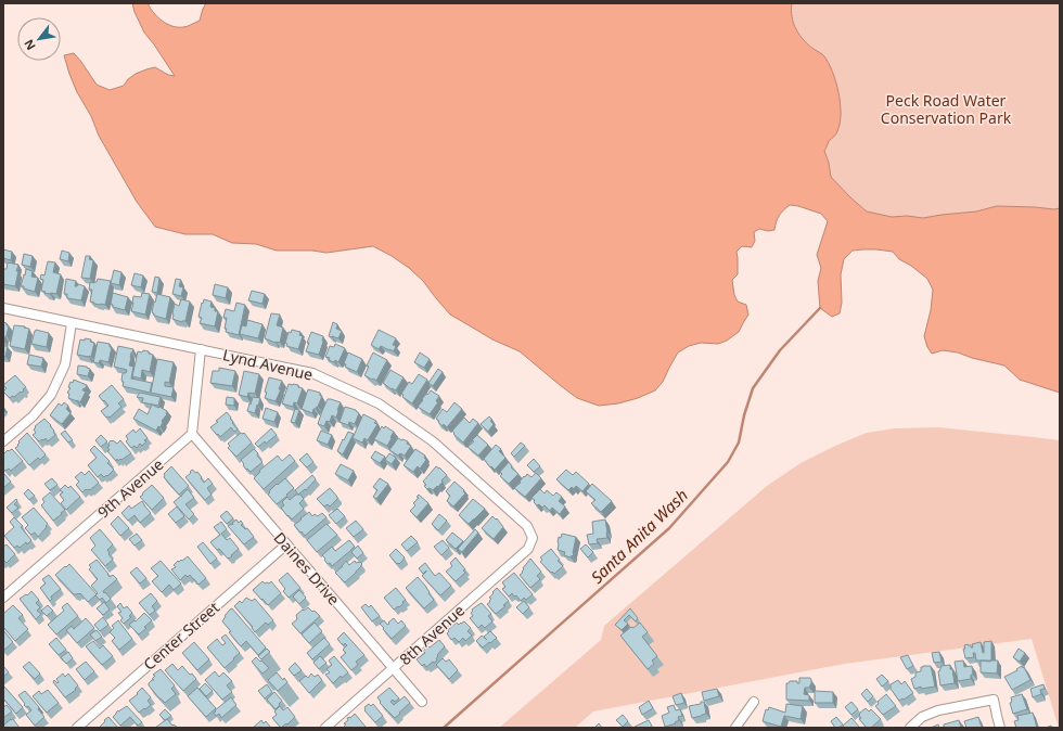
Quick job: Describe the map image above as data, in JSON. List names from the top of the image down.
{
  "streets": {
    "street": [
      "Lynd Avenue",
      "9th Avenue",
      "Daines Drive",
      "8th Avenue",
      "Center Street"
    ]
  },
  "crossings": [
    ["Lynd Avenue", "8th Avenue"],
    ["9th Avenue", "Daines Drive"],
    ["Daines Drive", "8th Avenue"],
    ["Daines Drive", "Center Street"]
  ],
  "water": ["Santa Anita Wash"],
  "parks": ["Peck Road Water Conservation Park"],
  "north": "bottom left"
}
